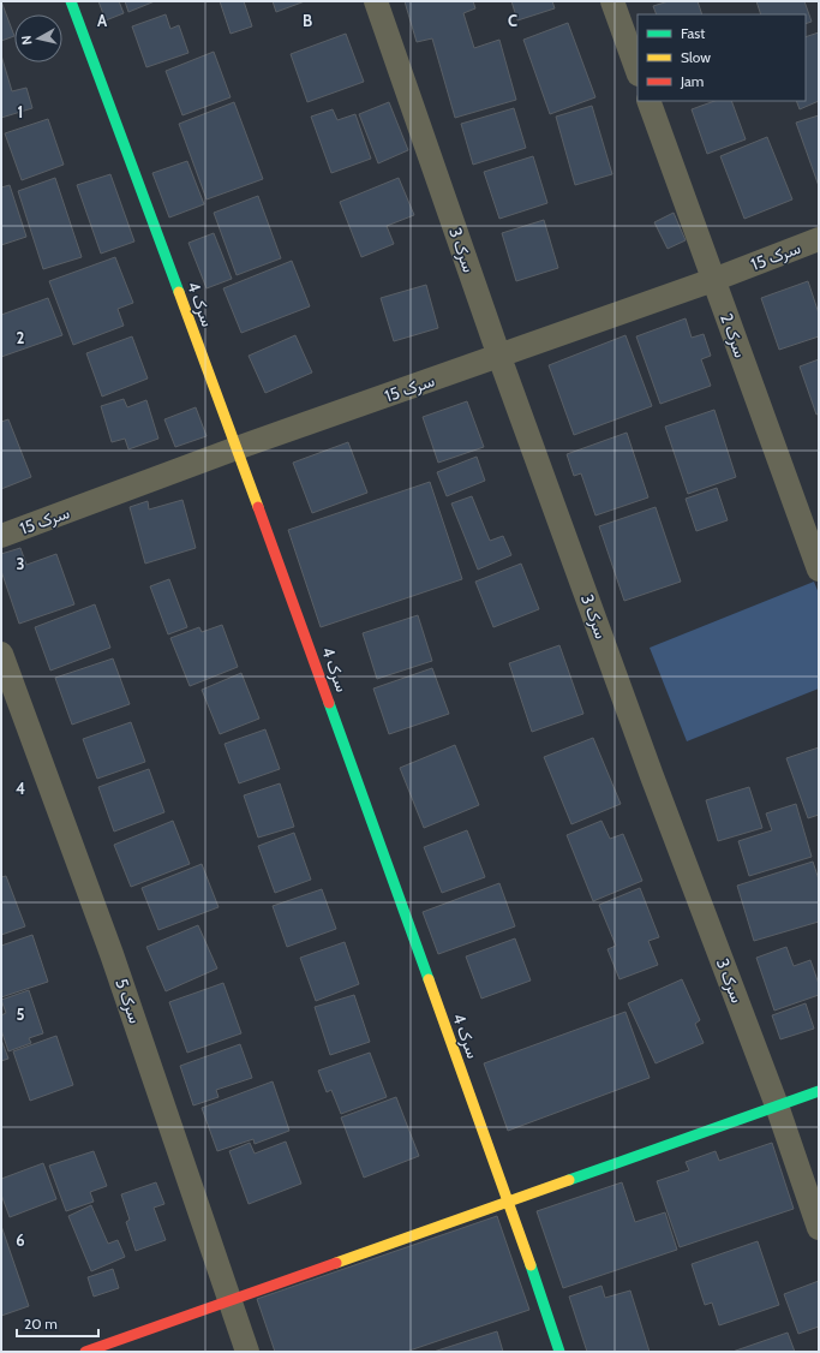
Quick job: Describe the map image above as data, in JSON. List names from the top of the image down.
{
  "streets": {
    "street": [
      "سرک 3",
      "سرک 15",
      "سرک 4",
      "سرک 2",
      "سرک 5"
    ]
  },
  "crossings": [
    ["سرک 3", "سرک 15"],
    ["سرک 15", "سرک 4"],
    ["سرک 15", "سرک 2"]
  ],
  "legend": ["Fast", "Slow", "Jam"],
  "scale_bar": "20 m",
  "north": "left",
  "grid": {
    "columns": ["A", "B", "C"],
    "rows": [
      "1",
      "2",
      "3",
      "4",
      "5",
      "6"
    ]
  }
}
